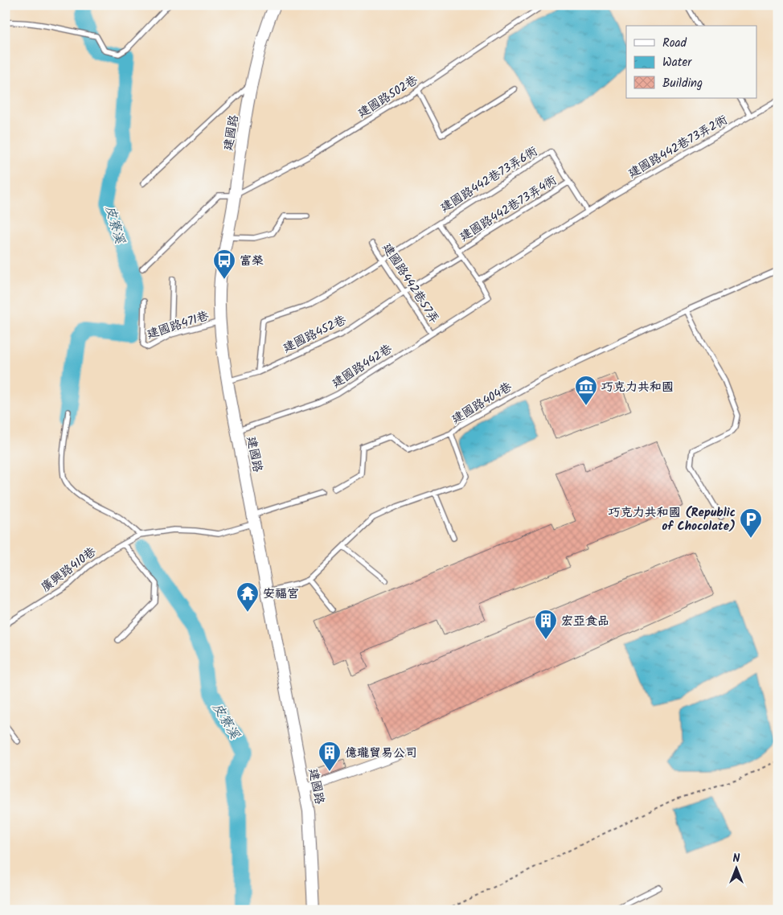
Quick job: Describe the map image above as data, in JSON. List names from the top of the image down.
{
  "streets": {
    "street": ["建國路"],
    "lane": [
      "建國路502巷",
      "建國路442巷73弄2衖",
      "建國路442巷73弄6衖",
      "建國路442巷73弄4衖",
      "建國路442巷57弄",
      "建國路471巷",
      "建國路452巷",
      "建國路442巷",
      "建國路404巷",
      "廣興路410巷"
    ]
  },
  "crossings": [
    ["建國路502巷", "建國路"],
    ["建國路", "建國路471巷"],
    ["建國路", "建國路452巷"],
    ["建國路", "建國路442巷"],
    ["建國路", "建國路404巷"],
    ["建國路442巷73弄2衖", "建國路442巷"],
    ["建國路442巷73弄6衖", "建國路442巷73弄4衖"],
    ["建國路442巷73弄6衖", "建國路442巷57弄"],
    ["建國路442巷73弄6衖", "建國路452巷"],
    ["建國路442巷57弄", "建國路452巷"],
    ["建國路442巷57弄", "建國路442巷"]
  ],
  "water": ["皮寮溪"],
  "places": {
    "bus stop": ["富榮"],
    "museum": ["巧克力共和國"],
    "parking": ["巧克力共和國 (Republic of Chocolate)"],
    "temple": ["安福宮"],
    "building": ["宏亞食品", "億瓏貿易公司"]
  },
  "legend": ["Road", "Water", "Building"],
  "north": "top"
}
